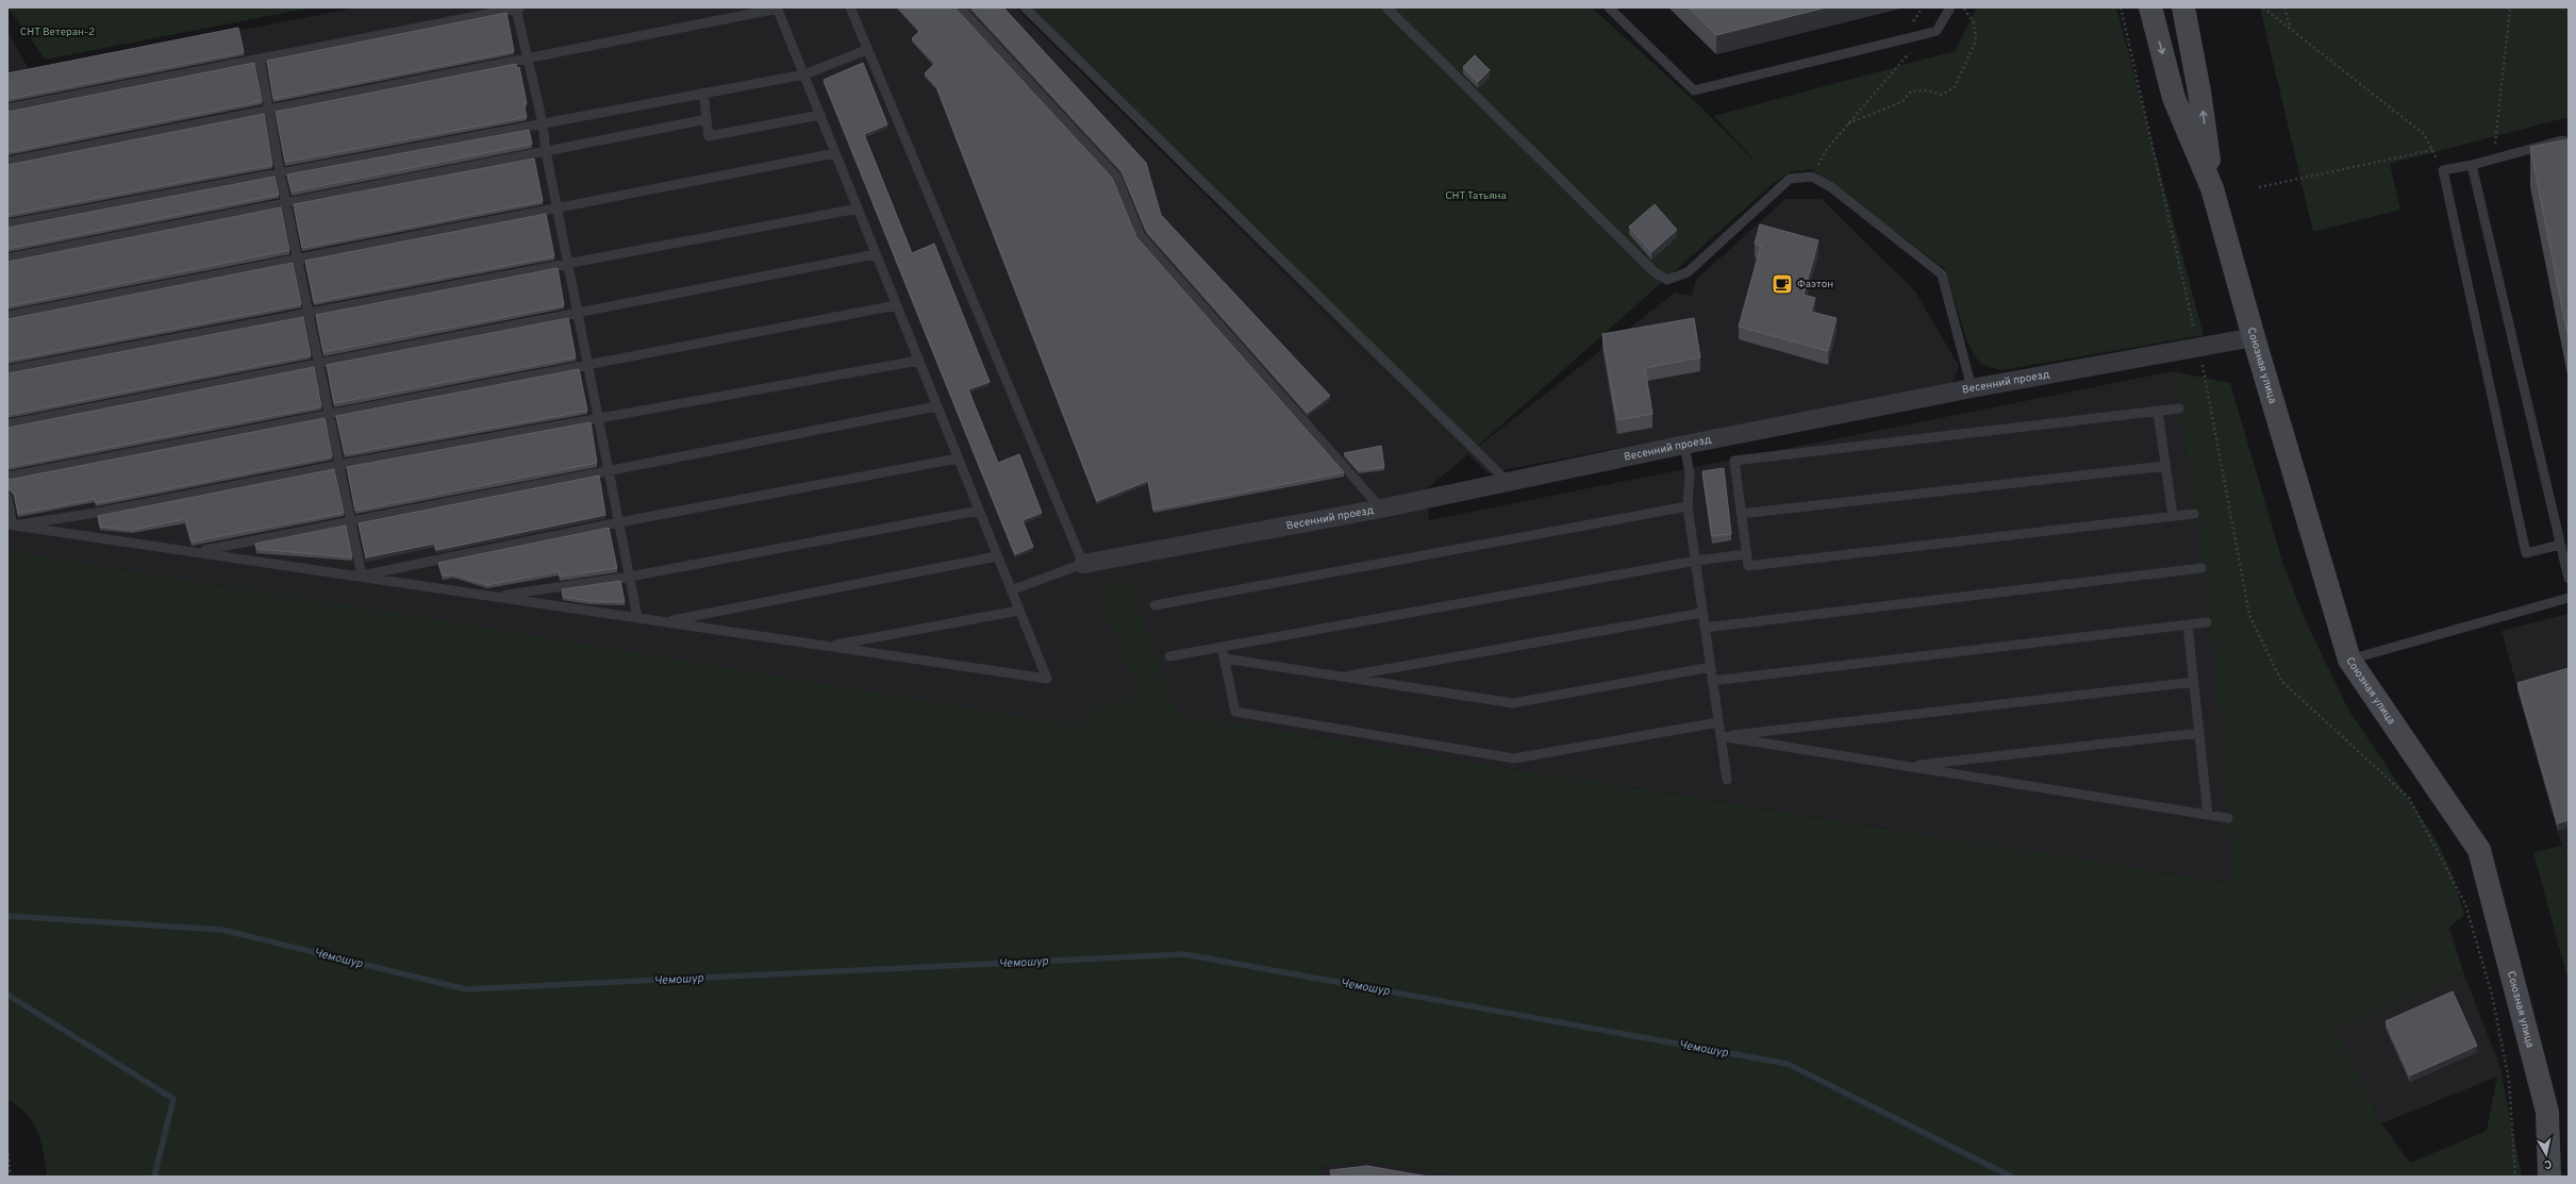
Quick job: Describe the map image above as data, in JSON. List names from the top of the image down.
{
  "streets": {
    "main road": ["Союзная улица"],
    "street": ["Весенний проезд"]
  },
  "crossings": [
    ["Союзная улица", "Весенний проезд"]
  ],
  "water": ["Чемошур"],
  "parks": ["СНТ Ветеран-2", "СНТ Татьяна"],
  "places": {
    "cafe": ["Фаэтон"]
  },
  "north": "bottom"
}
